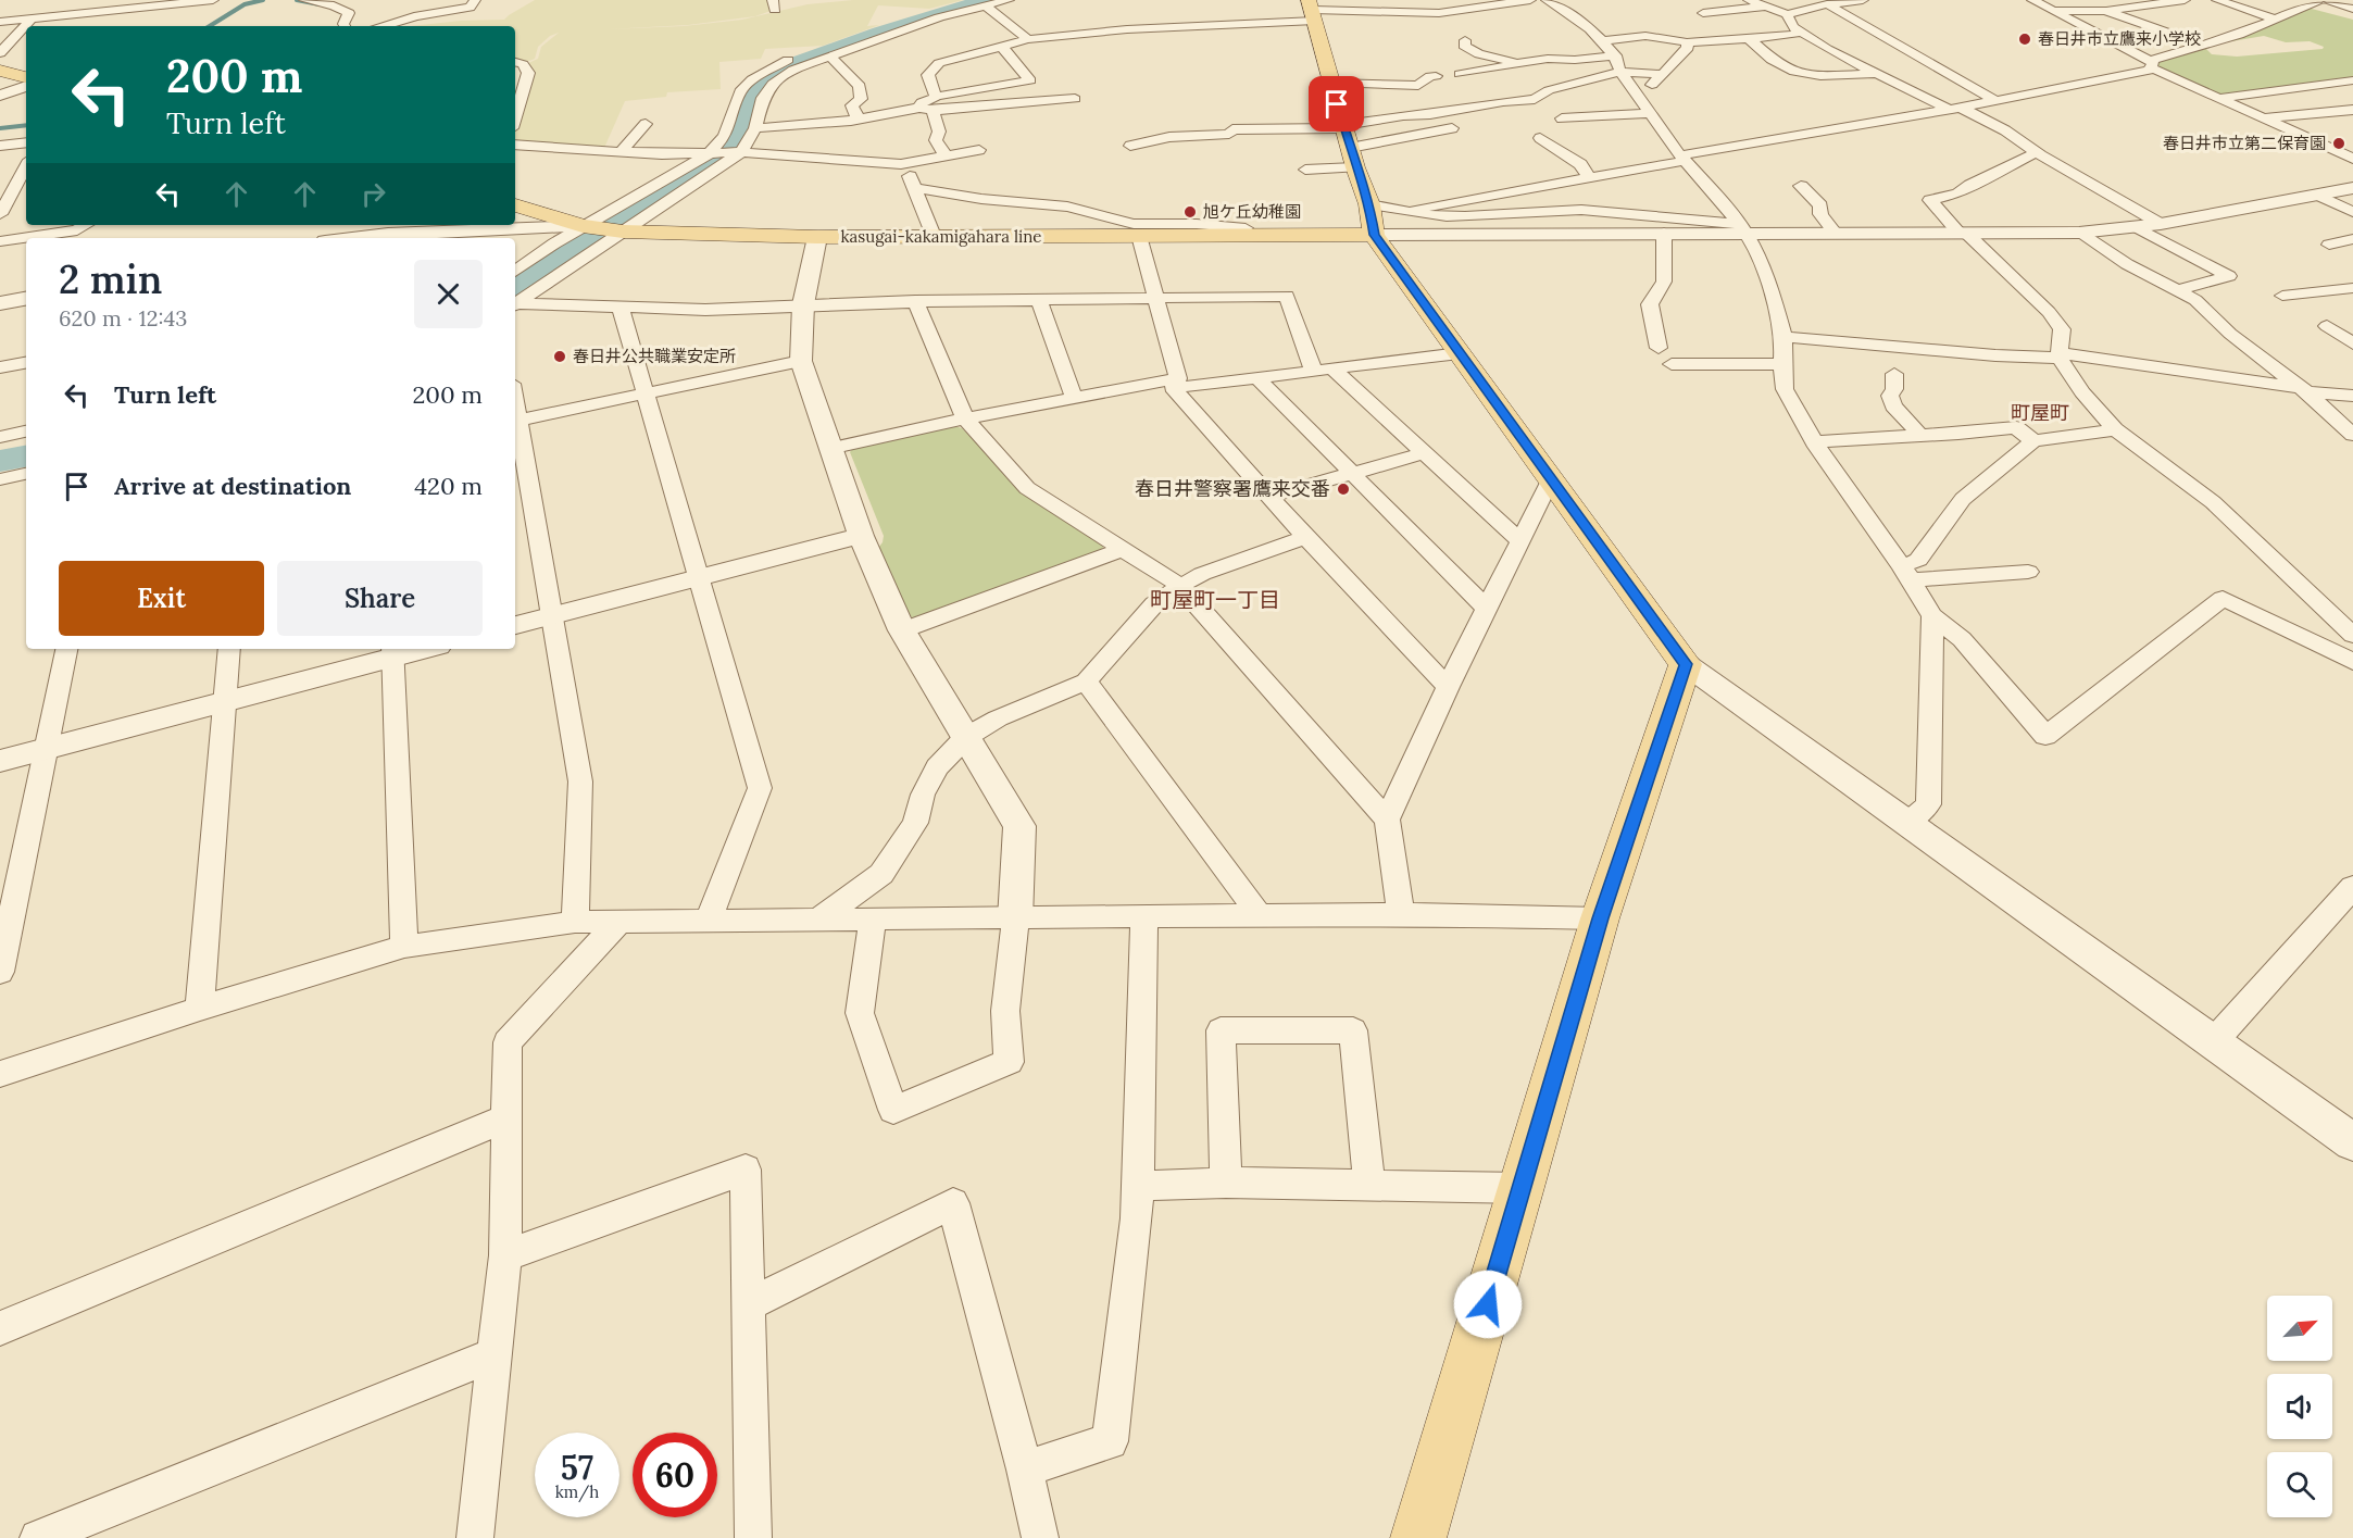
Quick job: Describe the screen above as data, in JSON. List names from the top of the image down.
{
  "streets": {
    "main road": ["kasugai-kakamigahara line"]
  },
  "districts": ["町屋町", "町屋町一丁目"],
  "places": [
    "春日井市立鷹来小学校",
    "春日井市立第二保育園",
    "旭ケ丘幼稚園",
    "春日井公共職業安定所",
    "春日井警察署鷹来交番"
  ],
  "north": "top right",
  "page": {
    "turn": ["200 m", "Turn left"],
    "heading": ["2 min", "620 m · 12:43"],
    "list": [
      {
        "name": "Turn left",
        "value": "200 m"
      },
      {
        "name": "Arrive at destination",
        "value": "420 m"
      }
    ],
    "buttons": ["Exit", "Share"],
    "speed": "57 km/h",
    "limit": "60"
  }
}
